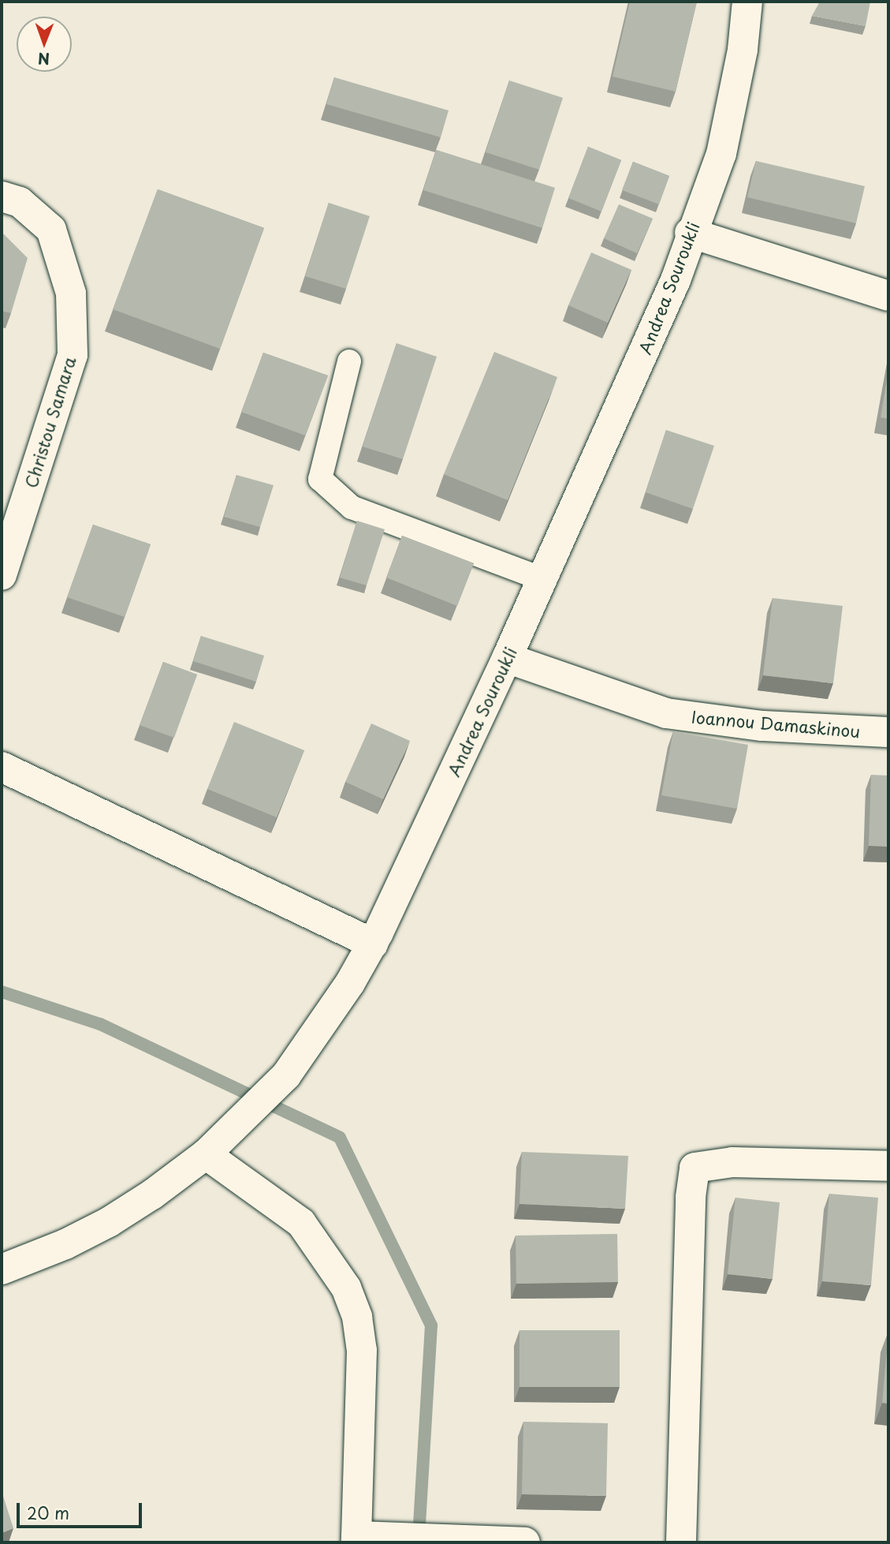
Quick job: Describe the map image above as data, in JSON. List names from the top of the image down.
{
  "streets": {
    "street": ["Andrea Souroukli", "Christou Samara", "Ioannou Damaskinou"]
  },
  "crossings": [
    ["Andrea Souroukli", "Ioannou Damaskinou"]
  ],
  "scale_bar": "20 m",
  "north": "bottom"
}
